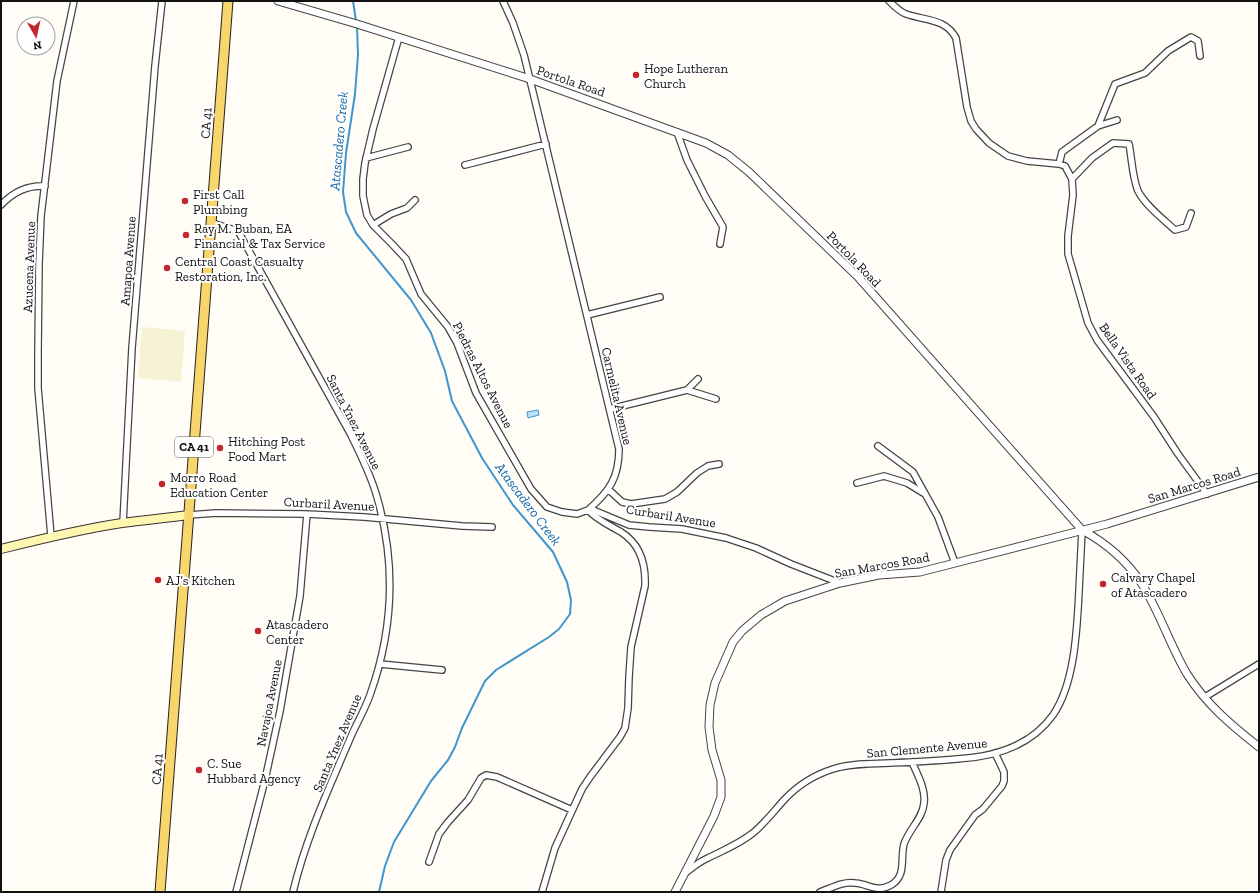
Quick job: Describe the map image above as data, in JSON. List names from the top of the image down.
{
  "streets": {
    "main road": ["CA 41", "Curbaril Avenue"],
    "street": [
      "Portola Road",
      "Amapoa Avenue",
      "Azucena Avenue",
      "Bella Vista Road",
      "Piedras Altos Avenue",
      "Carmelita Avenue",
      "Santa Ynez Avenue",
      "San Marcos Road",
      "Navajoa Avenue",
      "San Clemente Avenue"
    ]
  },
  "crossings": [
    ["Portola Road", "Piedras Altos Avenue"],
    ["Portola Road", "Carmelita Avenue"],
    ["Portola Road", "San Marcos Road"],
    ["Portola Road", "San Clemente Avenue"],
    ["CA 41", "Santa Ynez Avenue"],
    ["CA 41", "Curbaril Avenue"],
    ["Amapoa Avenue", "Curbaril Avenue"],
    ["Azucena Avenue", "Curbaril Avenue"],
    ["Bella Vista Road", "San Marcos Road"],
    ["Piedras Altos Avenue", "Carmelita Avenue"],
    ["Piedras Altos Avenue", "Curbaril Avenue"],
    ["Carmelita Avenue", "Curbaril Avenue"],
    ["Santa Ynez Avenue", "Curbaril Avenue"],
    ["San Marcos Road", "Curbaril Avenue"],
    ["San Marcos Road", "San Clemente Avenue"],
    ["Curbaril Avenue", "Navajoa Avenue"]
  ],
  "water": ["Atascadero Creek"],
  "places": [
    "Hope Lutheran Church",
    "First Call Plumbing",
    "Ray M. Buban, EA Financial & Tax Service",
    "Central Coast Casualty Restoration, Inc.",
    "Hitching Post Food Mart",
    "Morro Road Education Center",
    "AJ’s Kitchen",
    "Calvary Chapel of Atascadero",
    "Atascadero Center",
    "C. Sue Hubbard Agency"
  ],
  "north": "bottom"
}
